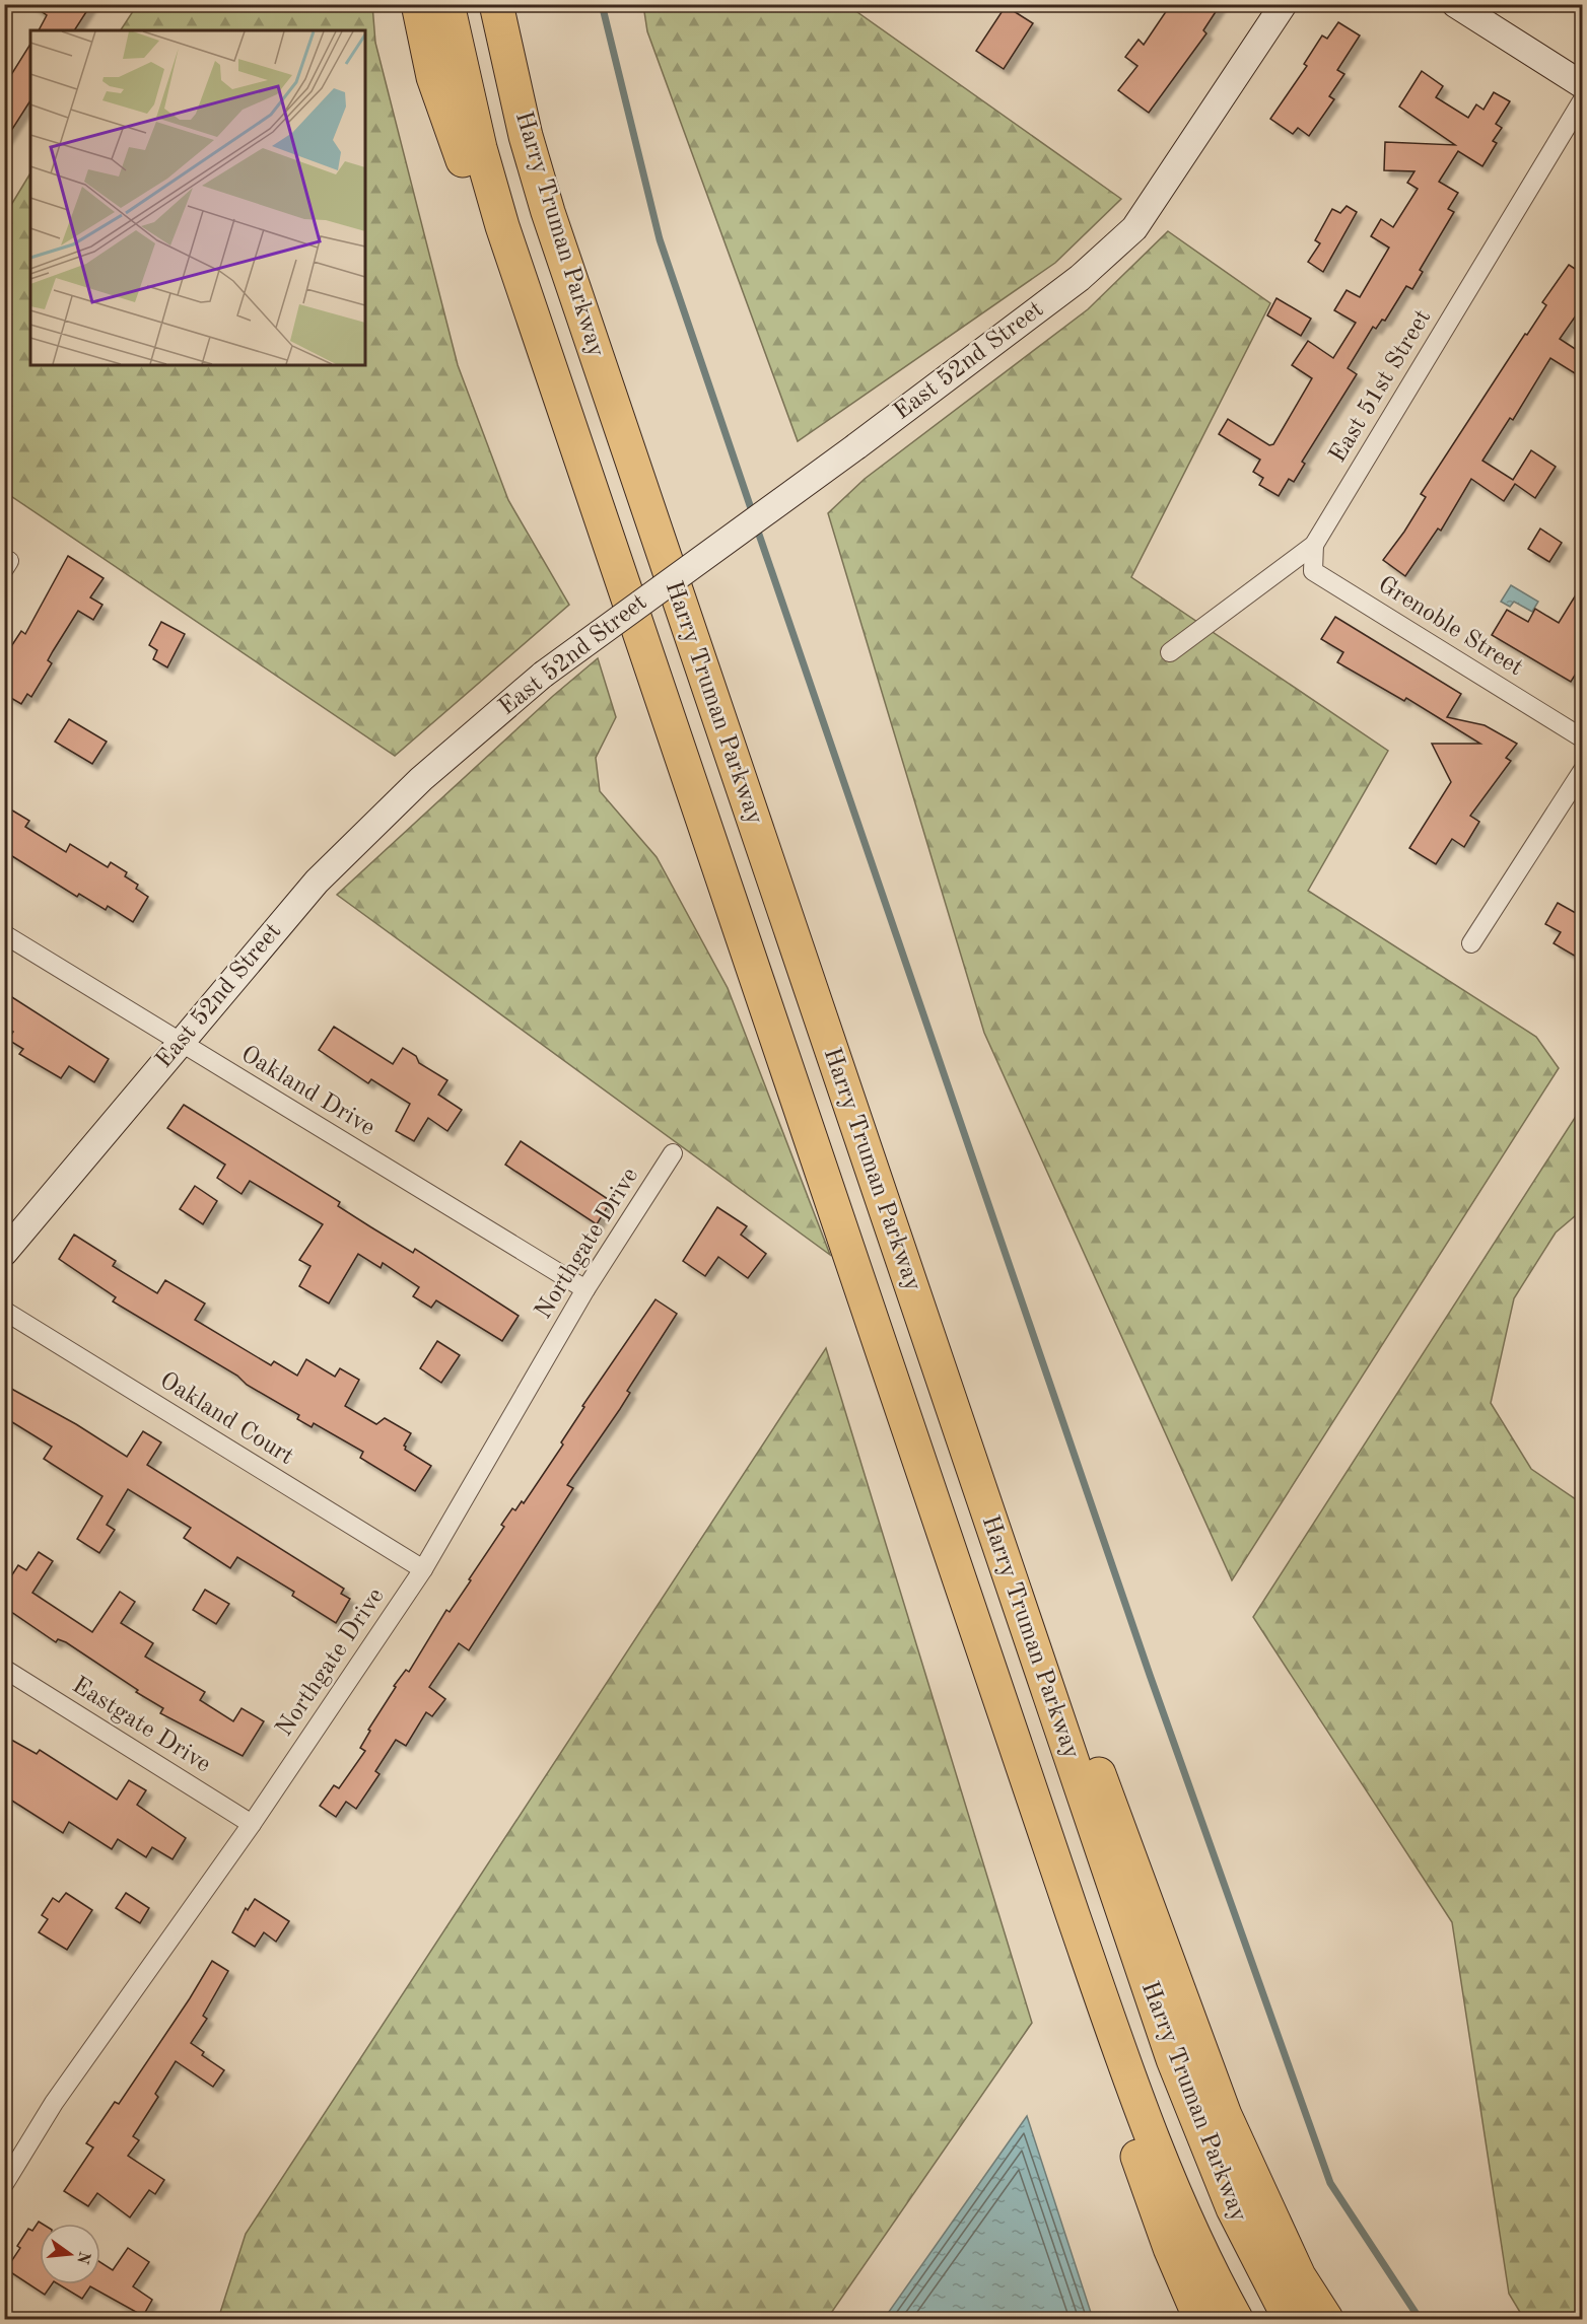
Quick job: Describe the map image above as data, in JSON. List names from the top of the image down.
{
  "streets": {
    "highway": ["Harry Truman Parkway"],
    "main road": ["East 52nd Street"],
    "street": [
      "East 51st Street",
      "Grenoble Street",
      "Oakland Drive",
      "Northgate Drive",
      "Oakland Court",
      "Eastgate Drive"
    ]
  },
  "crossings": [
    ["East 52nd Street", "Oakland Drive"],
    ["East 51st Street", "Grenoble Street"],
    ["Oakland Drive", "Northgate Drive"],
    ["Northgate Drive", "Oakland Court"],
    ["Northgate Drive", "Eastgate Drive"]
  ],
  "north": "right"
}
